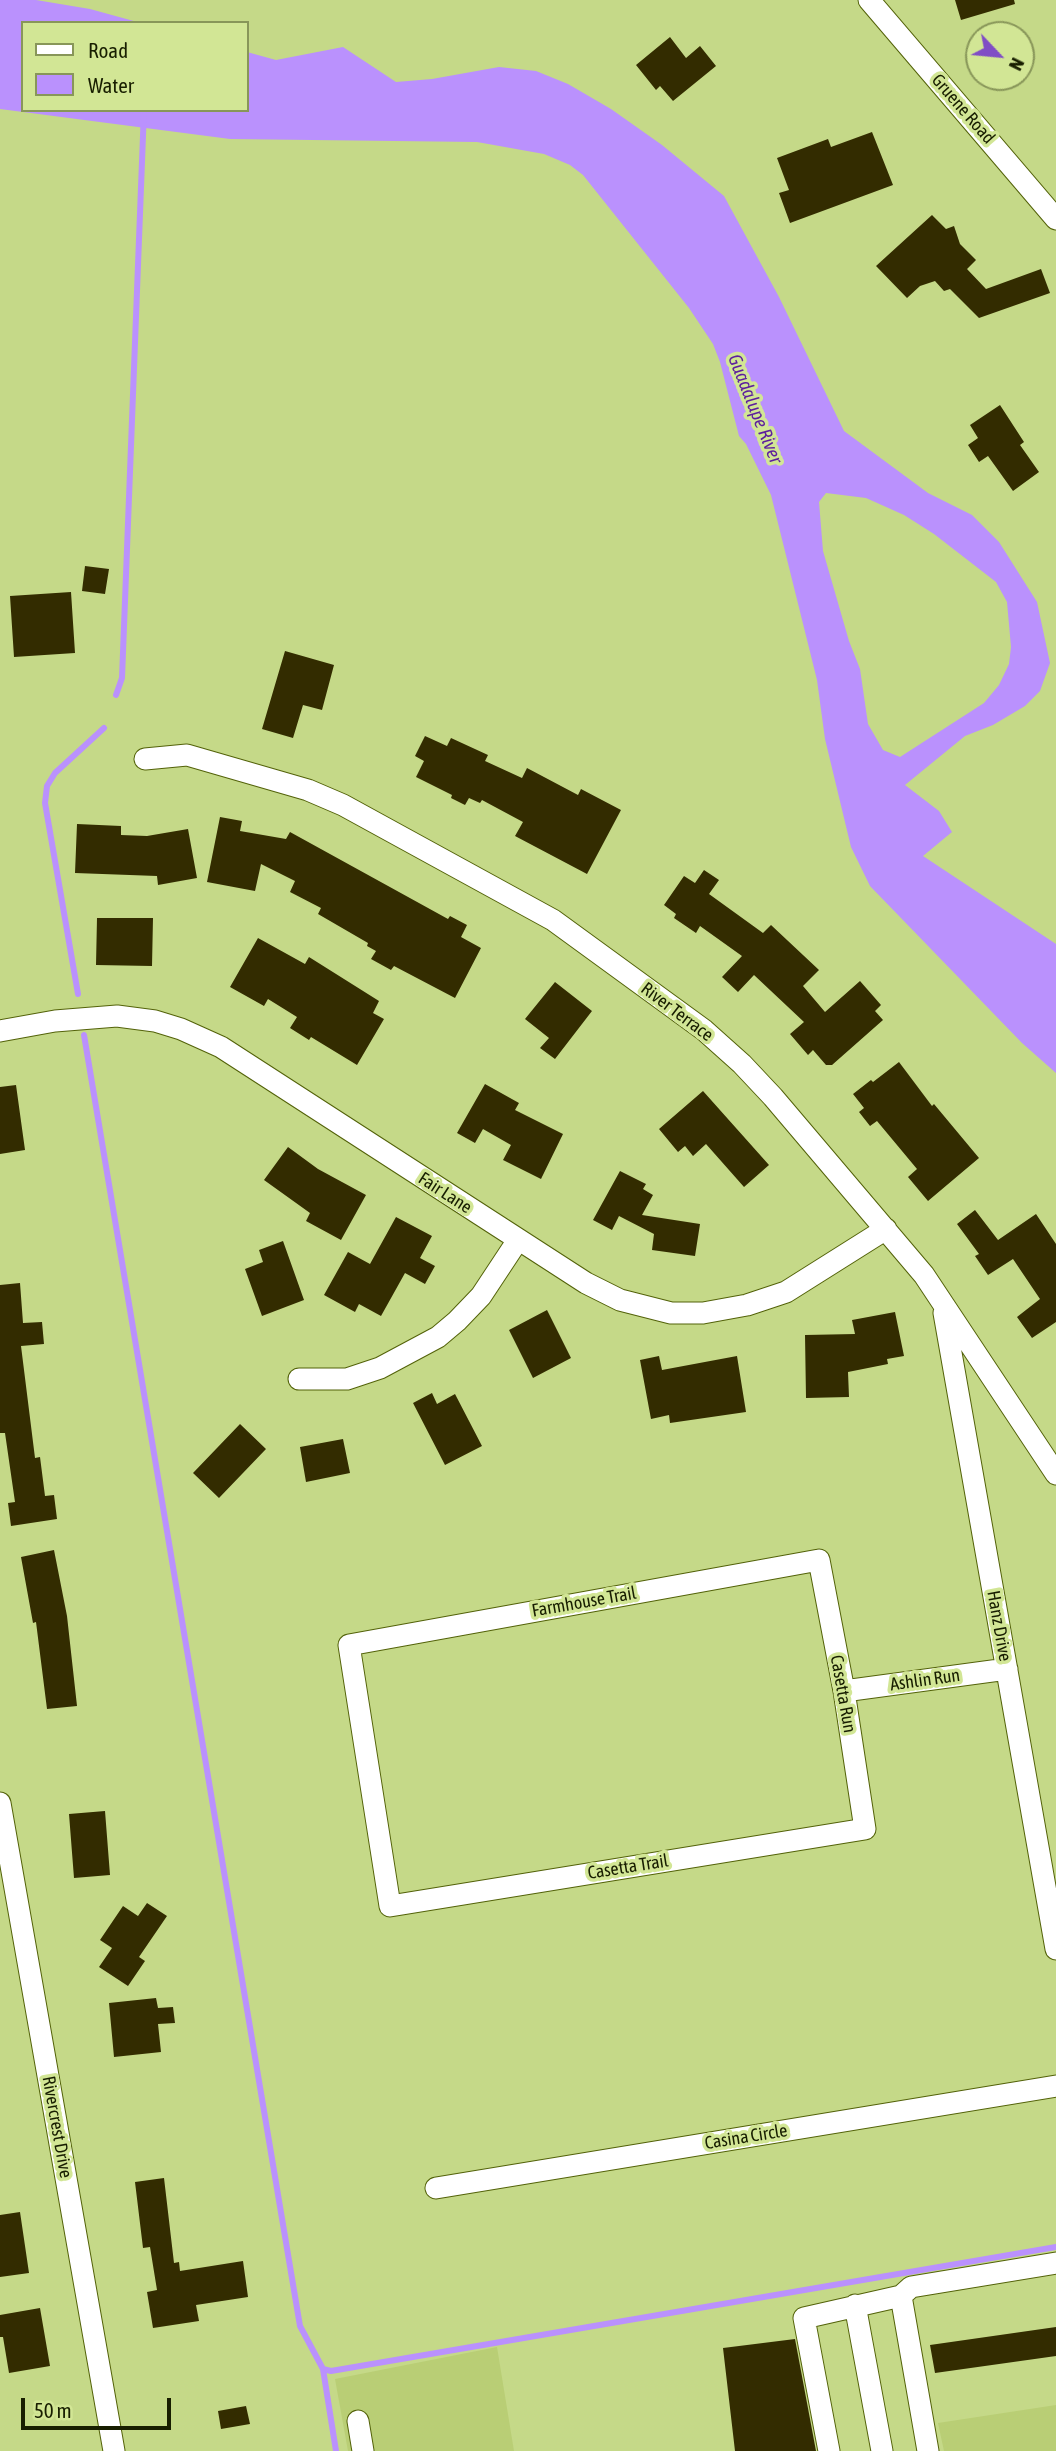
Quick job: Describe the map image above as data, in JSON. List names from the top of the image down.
{
  "streets": {
    "street": [
      "Gruene Road",
      "River Terrace",
      "Fair Lane",
      "Farmhouse Trail",
      "Hanz Drive",
      "Ashlin Run",
      "Casetta Run",
      "Casetta Trail",
      "Rivercrest Drive",
      "Casina Circle"
    ]
  },
  "crossings": [
    ["River Terrace", "Fair Lane"],
    ["River Terrace", "Hanz Drive"],
    ["Farmhouse Trail", "Casetta Run"],
    ["Farmhouse Trail", "Casetta Trail"],
    ["Hanz Drive", "Ashlin Run"],
    ["Ashlin Run", "Casetta Run"],
    ["Casetta Run", "Casetta Trail"]
  ],
  "water": ["Guadalupe River"],
  "legend": ["Road", "Water"],
  "scale_bar": "50 m",
  "north": "bottom right"
}
